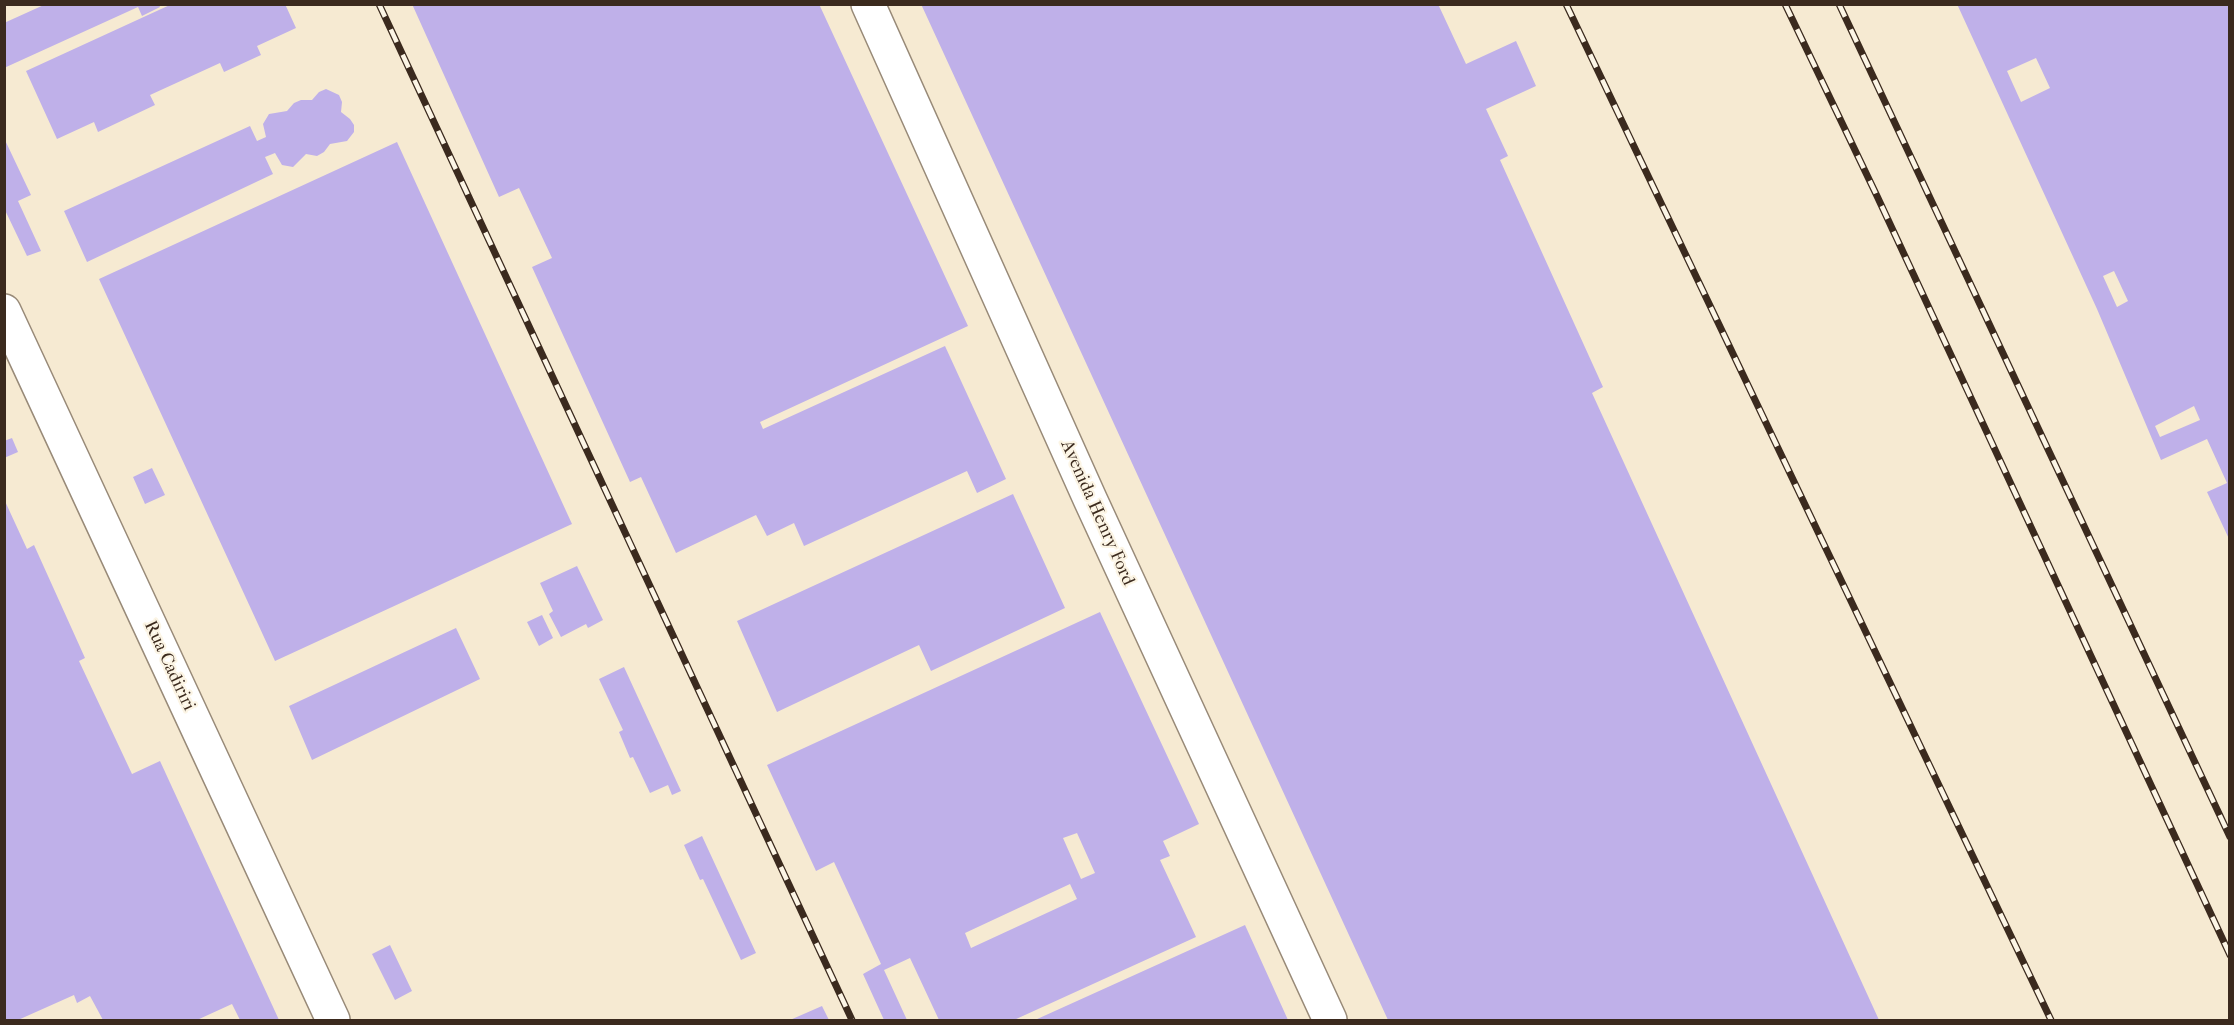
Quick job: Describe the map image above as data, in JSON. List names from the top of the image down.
{
  "streets": {
    "street": ["Avenida Henry Ford", "Rua Cadiriri"]
  }
}
